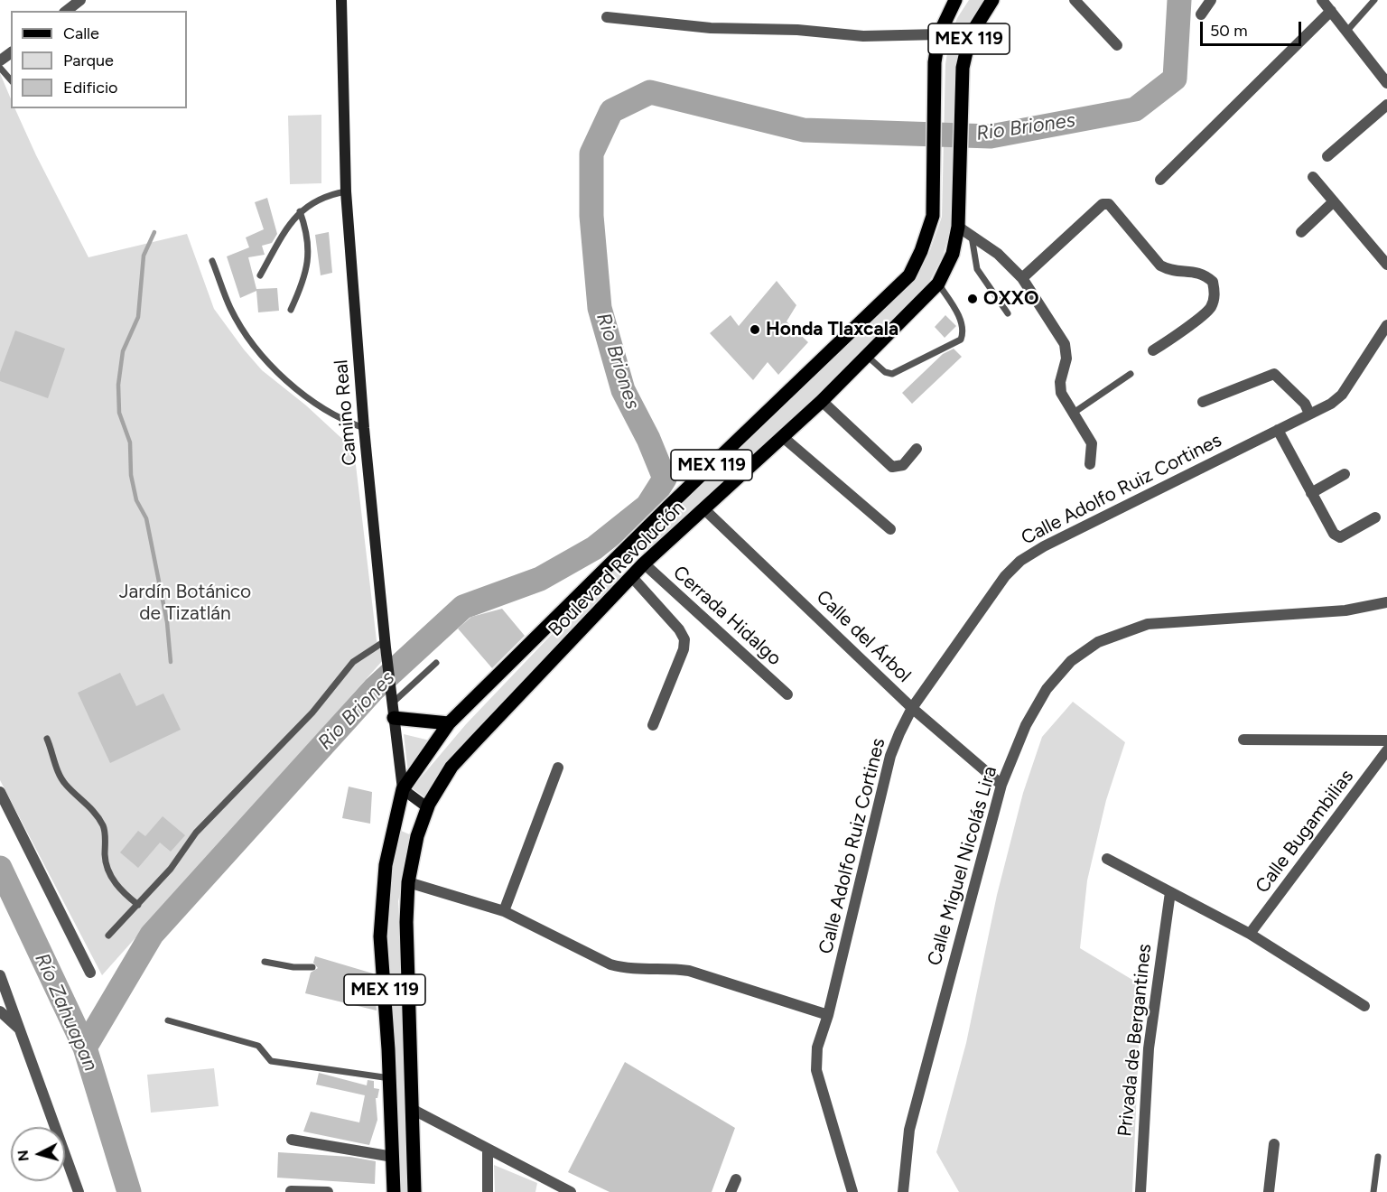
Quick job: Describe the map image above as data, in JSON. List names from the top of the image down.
{
  "streets": {
    "main road": ["MEX 119", "Camino Real", "Boulevard Revolución"],
    "street": [
      "Calle Adolfo Ruiz Cortines",
      "Cerrada Hidalgo",
      "Calle del Árbol",
      "Calle Bugambilias",
      "Calle Miguel Nicolás Lira",
      "Privada de Bergantines"
    ]
  },
  "crossings": [
    ["Camino Real", "Boulevard Revolución"],
    ["Calle Adolfo Ruiz Cortines", "Calle del Árbol"],
    ["Boulevard Revolución", "Cerrada Hidalgo"],
    ["Boulevard Revolución", "Calle del Árbol"],
    ["Calle del Árbol", "Calle Miguel Nicolás Lira"]
  ],
  "water": ["Rio Briones", "Río Zahuapan"],
  "parks": ["Jardín Botánico de Tizatlán"],
  "places": ["OXXO", "Honda Tlaxcala"],
  "legend": ["Calle", "Parque", "Edificio"],
  "scale_bar": "50 m",
  "north": "left"
}
